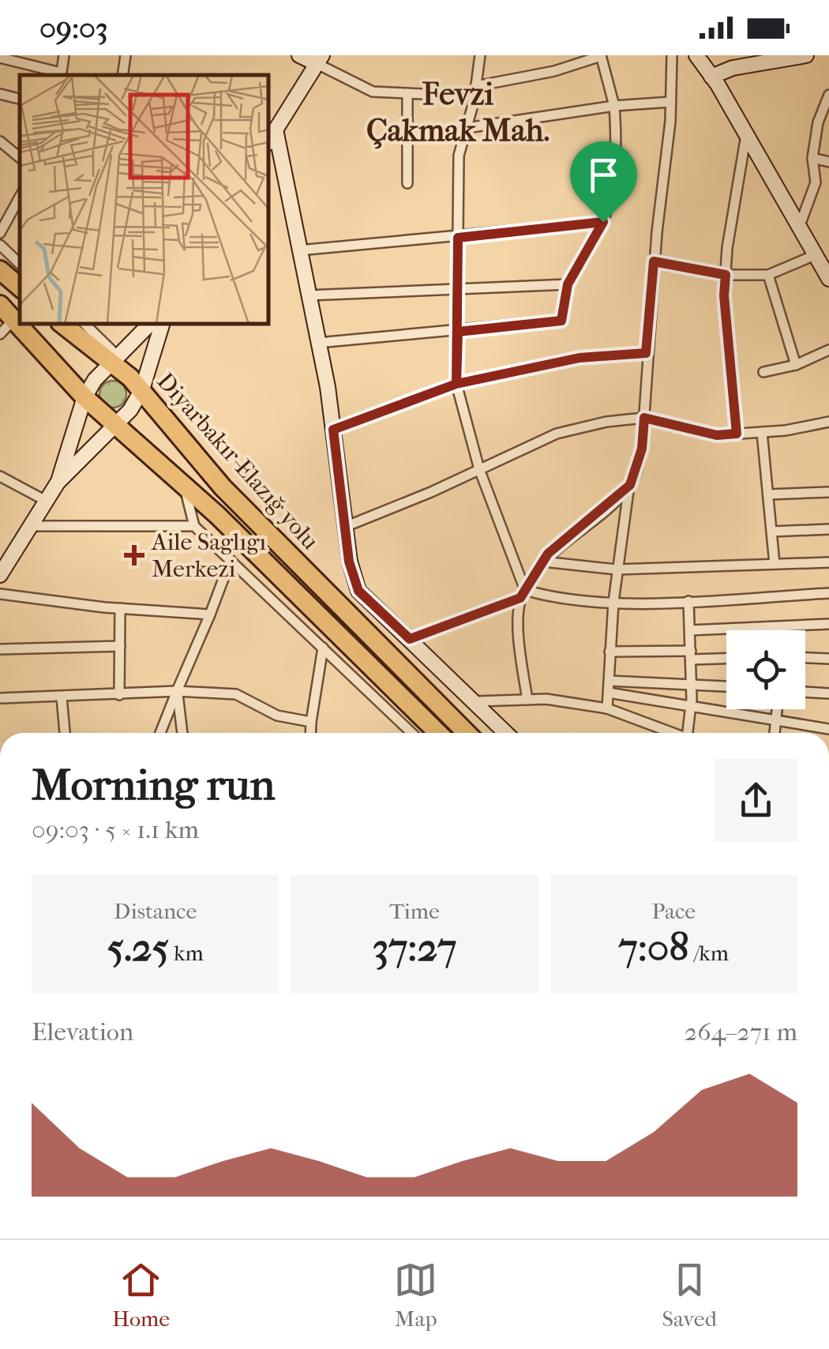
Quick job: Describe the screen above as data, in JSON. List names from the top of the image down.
{
  "streets": {
    "highway": ["Diyarbakır-Elazığ yolu"]
  },
  "districts": ["Fevzi Çakmak Mah."],
  "places": {
    "health": ["Aile Saglıgı Merkezi"]
  },
  "page": {
    "status": "09:03",
    "heading": ["Morning run", "09:03 · 5 × 1.1 km"],
    "stats": [
      ["Distance", "5.25 km"],
      ["Time", "37:27"],
      ["Pace", "7:08 /km"]
    ],
    "chart": ["Elevation", "264–271 m"],
    "tabs": ["Home", "Map", "Saved"]
  }
}
